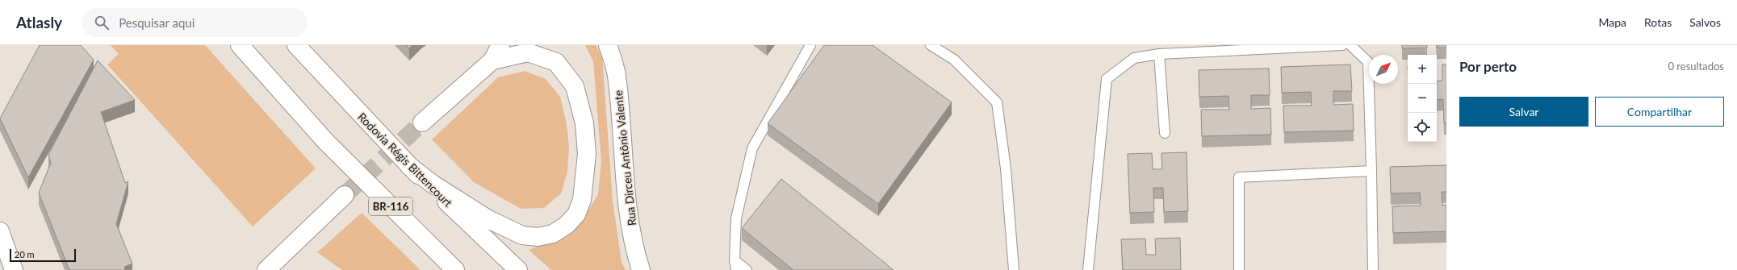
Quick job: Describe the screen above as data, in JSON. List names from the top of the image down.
{
  "streets": {
    "main road": ["Rua Dirceu Antônio Valente", "Rodovia Régis Bittencourt", "BR-116"]
  },
  "scale_bar": "20 m",
  "north": "top right",
  "page": {
    "header": "Atlasly",
    "search": "Pesquisar aqui",
    "nav": ["Mapa", "Rotas", "Salvos"],
    "heading": ["Por perto", "0 resultados"],
    "map_buttons": ["+", "−"],
    "buttons": ["Salvar", "Compartilhar"],
    "scale": "20 m"
  }
}
